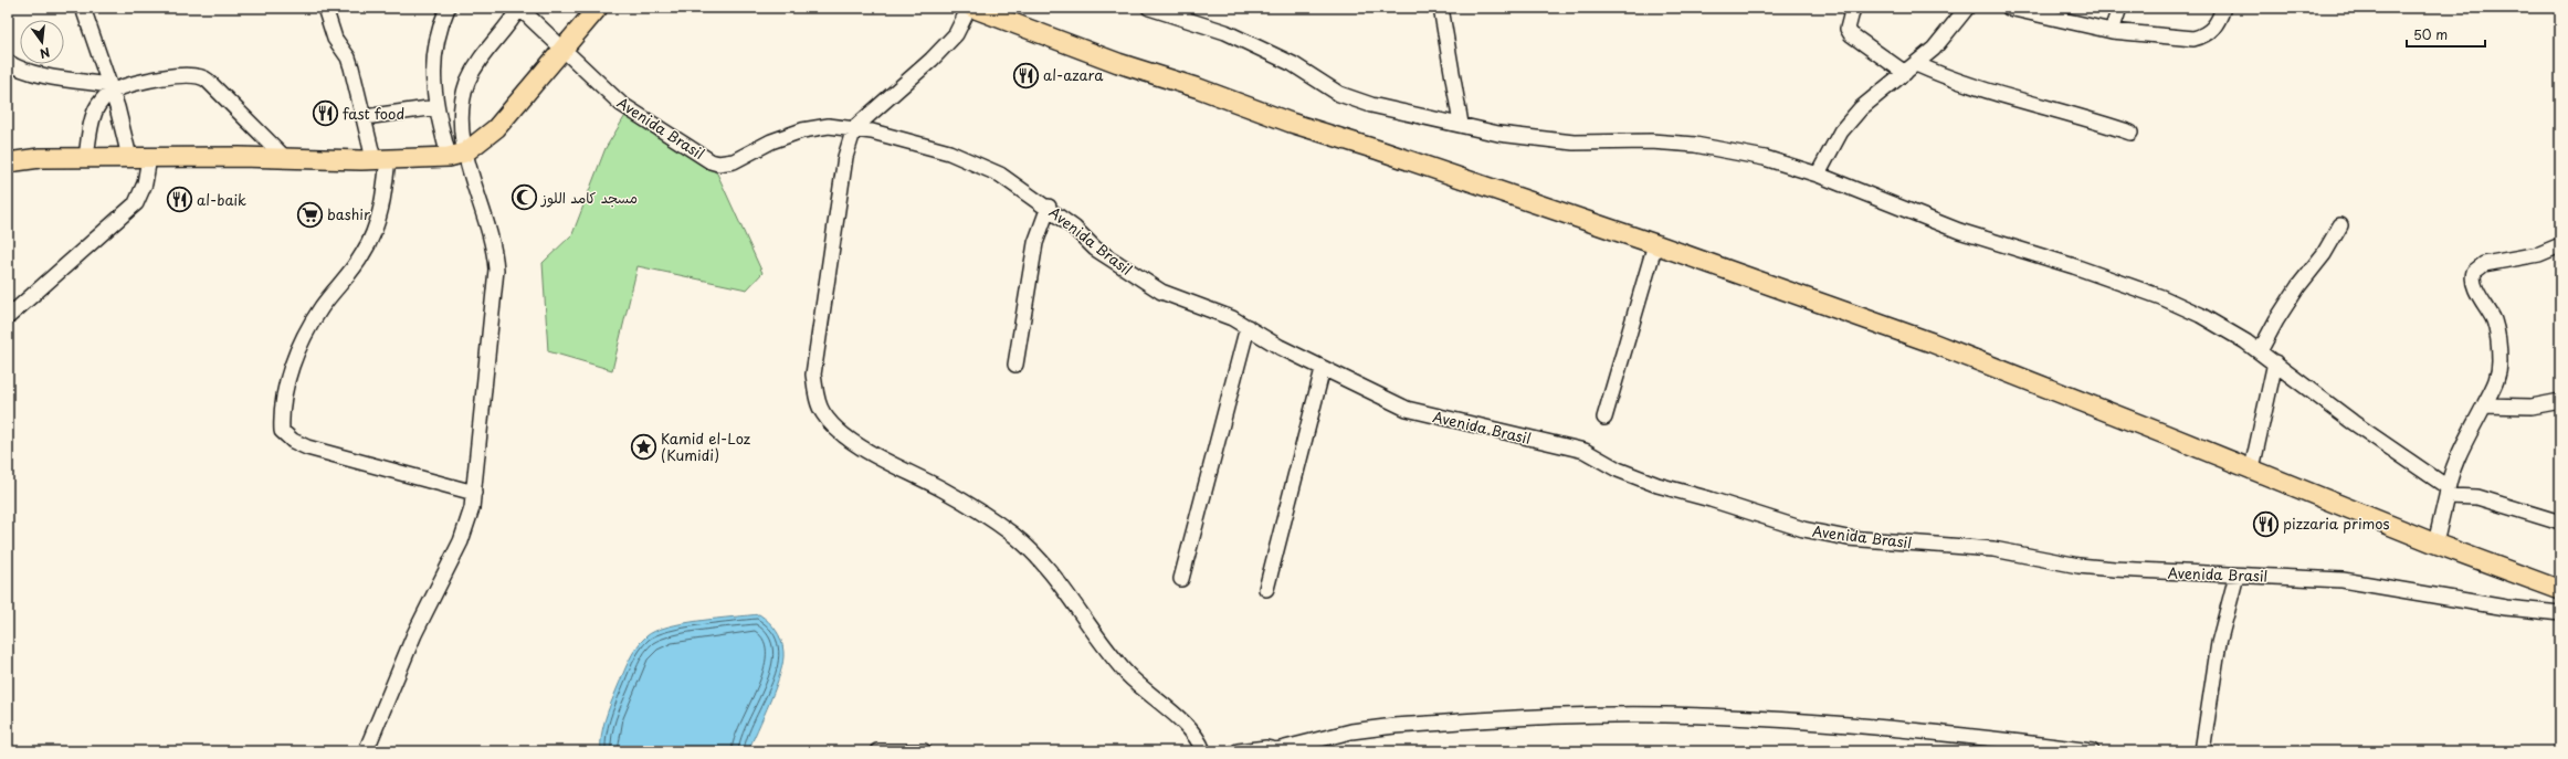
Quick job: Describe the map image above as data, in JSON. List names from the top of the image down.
{
  "streets": {
    "street": ["Avenida Brasil"]
  },
  "places": {
    "restaurant": [
      "al-azara",
      "fast food",
      "al-baik",
      "pizzaria primos"
    ],
    "mosque": ["مسجد كامد اللوز"],
    "supermarket": ["bashir"],
    "place": ["Kamid el-Loz (Kumidi)"]
  },
  "scale_bar": "50 m",
  "north": "bottom"
}
